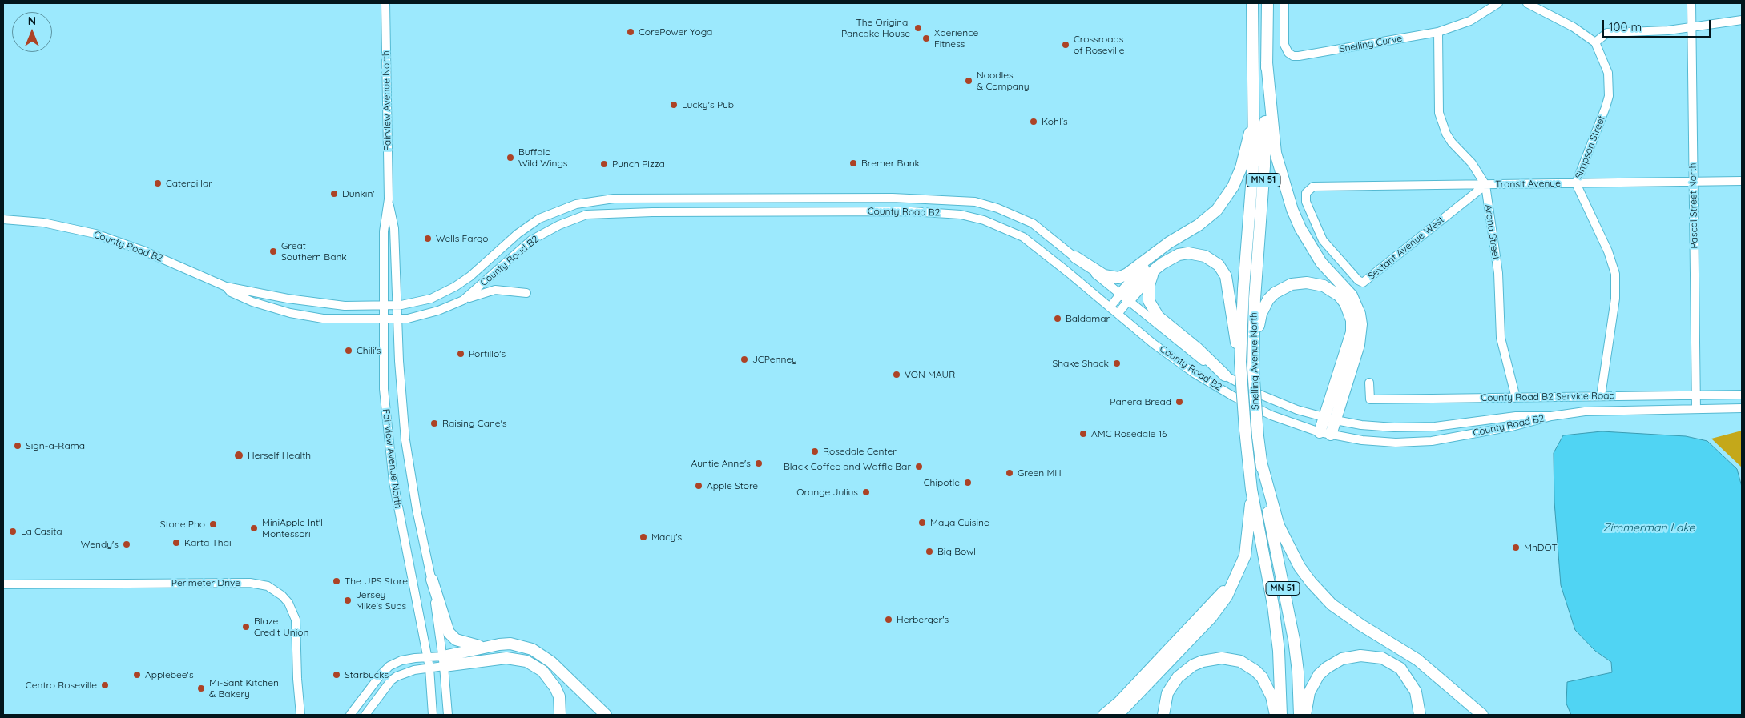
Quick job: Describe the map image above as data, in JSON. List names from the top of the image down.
{
  "streets": {
    "highway": ["MN 51", "Snelling Avenue North"],
    "street": [
      "Snelling Curve",
      "Fairview Avenue North",
      "Simpson Street",
      "Transit Avenue",
      "Pascal Street North",
      "County Road B2",
      "Arona Street",
      "Sextant Avenue West",
      "County Road B2 Service Road",
      "Perimeter Drive"
    ]
  },
  "crossings": [
    ["Snelling Curve", "Arona Street"],
    ["Fairview Avenue North", "County Road B2"],
    ["Simpson Street", "Transit Avenue"],
    ["Simpson Street", "County Road B2 Service Road"],
    ["Transit Avenue", "Pascal Street North"],
    ["Transit Avenue", "Arona Street"],
    ["Transit Avenue", "Sextant Avenue West"],
    ["Pascal Street North", "County Road B2"],
    ["Pascal Street North", "County Road B2 Service Road"],
    ["Arona Street", "Sextant Avenue West"],
    ["Arona Street", "County Road B2 Service Road"]
  ],
  "water": ["Zimmerman Lake"],
  "places": [
    "The Original Pancake House",
    "CorePower Yoga",
    "Xperience Fitness",
    "Crossroads of Roseville",
    "Noodles & Company",
    "Lucky's Pub",
    "Kohl's",
    "Buffalo Wild Wings",
    "Bremer Bank",
    "Punch Pizza",
    "Caterpillar",
    "Dunkin'",
    "Wells Fargo",
    "Great Southern Bank",
    "Baldamar",
    "Chili's",
    "Portillo's",
    "JCPenney",
    "Shake Shack",
    "VON MAUR",
    "Panera Bread",
    "Raising Cane's",
    "AMC Rosedale 16",
    "Sign-a-Rama",
    "Rosedale Center",
    "Herself Health",
    "Auntie Anne's",
    "Black Coffee and Waffle Bar",
    "Green Mill",
    "Chipotle",
    "Apple Store",
    "Orange Julius",
    "Maya Cuisine",
    "Stone Pho",
    "MiniApple Int'l Montessori",
    "La Casita",
    "Macy's",
    "Karta Thai",
    "Wendy's",
    "MnDOT",
    "Big Bowl",
    "The UPS Store",
    "Jersey Mike's Subs",
    "Herberger's",
    "Blaze Credit Union",
    "Applebee's",
    "Starbucks",
    "Centro Roseville",
    "Mi-Sant Kitchen & Bakery"
  ],
  "scale_bar": "100 m",
  "north": "top"
}
